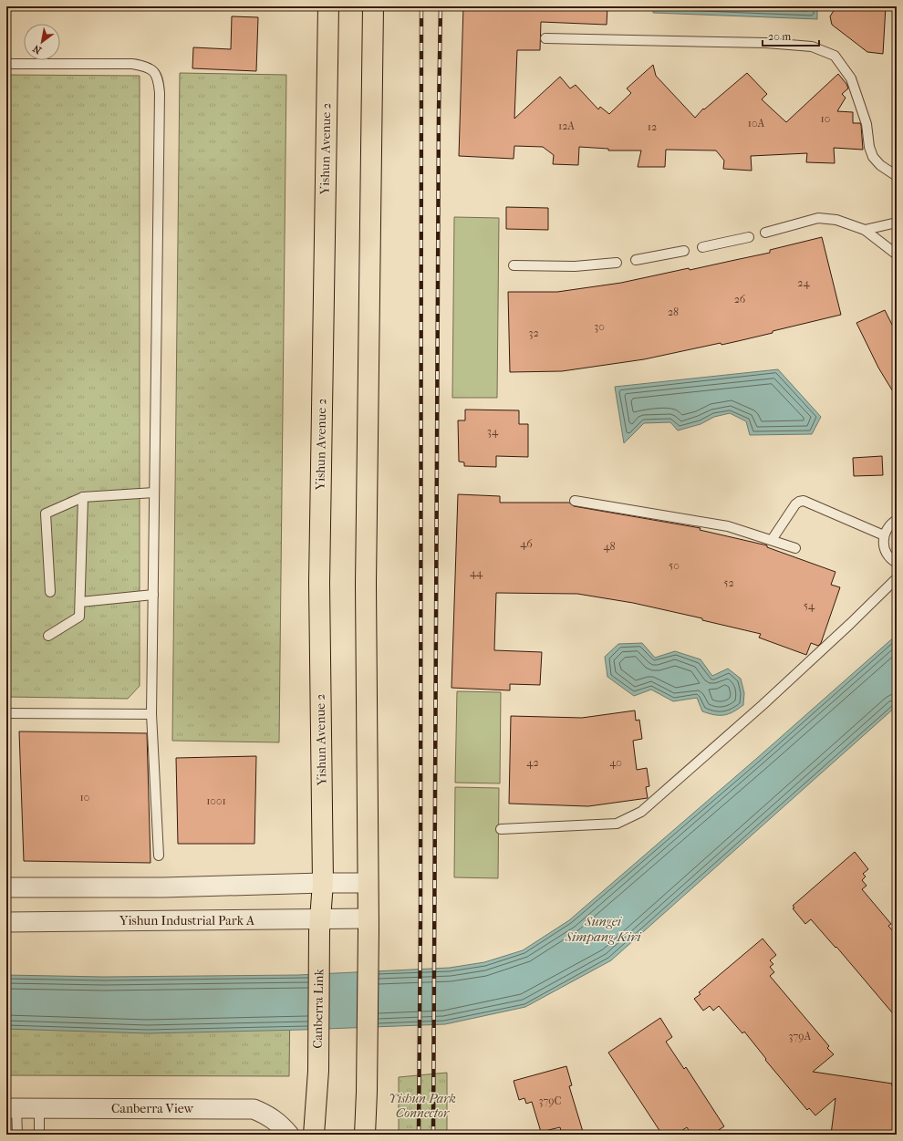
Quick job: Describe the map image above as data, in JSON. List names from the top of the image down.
{
  "streets": {
    "main road": ["Yishun Avenue 2", "Canberra Link"],
    "street": ["Yishun Industrial Park A", "Canberra View"]
  },
  "crossings": [
    ["Yishun Avenue 2", "Canberra Link"],
    ["Yishun Industrial Park A", "Canberra Link"]
  ],
  "water": ["Sungei Simpang Kiri"],
  "parks": ["Yishun Park Connector"],
  "house_numbers": [
    "10",
    "10A",
    "12A",
    "12",
    "24",
    "26",
    "28",
    "30",
    "32",
    "34",
    "46",
    "48",
    "50",
    "44",
    "52",
    "54",
    "42",
    "40",
    "10",
    "1001",
    "379A",
    "379C"
  ],
  "scale_bar": "20 m",
  "north": "bottom left"
}
